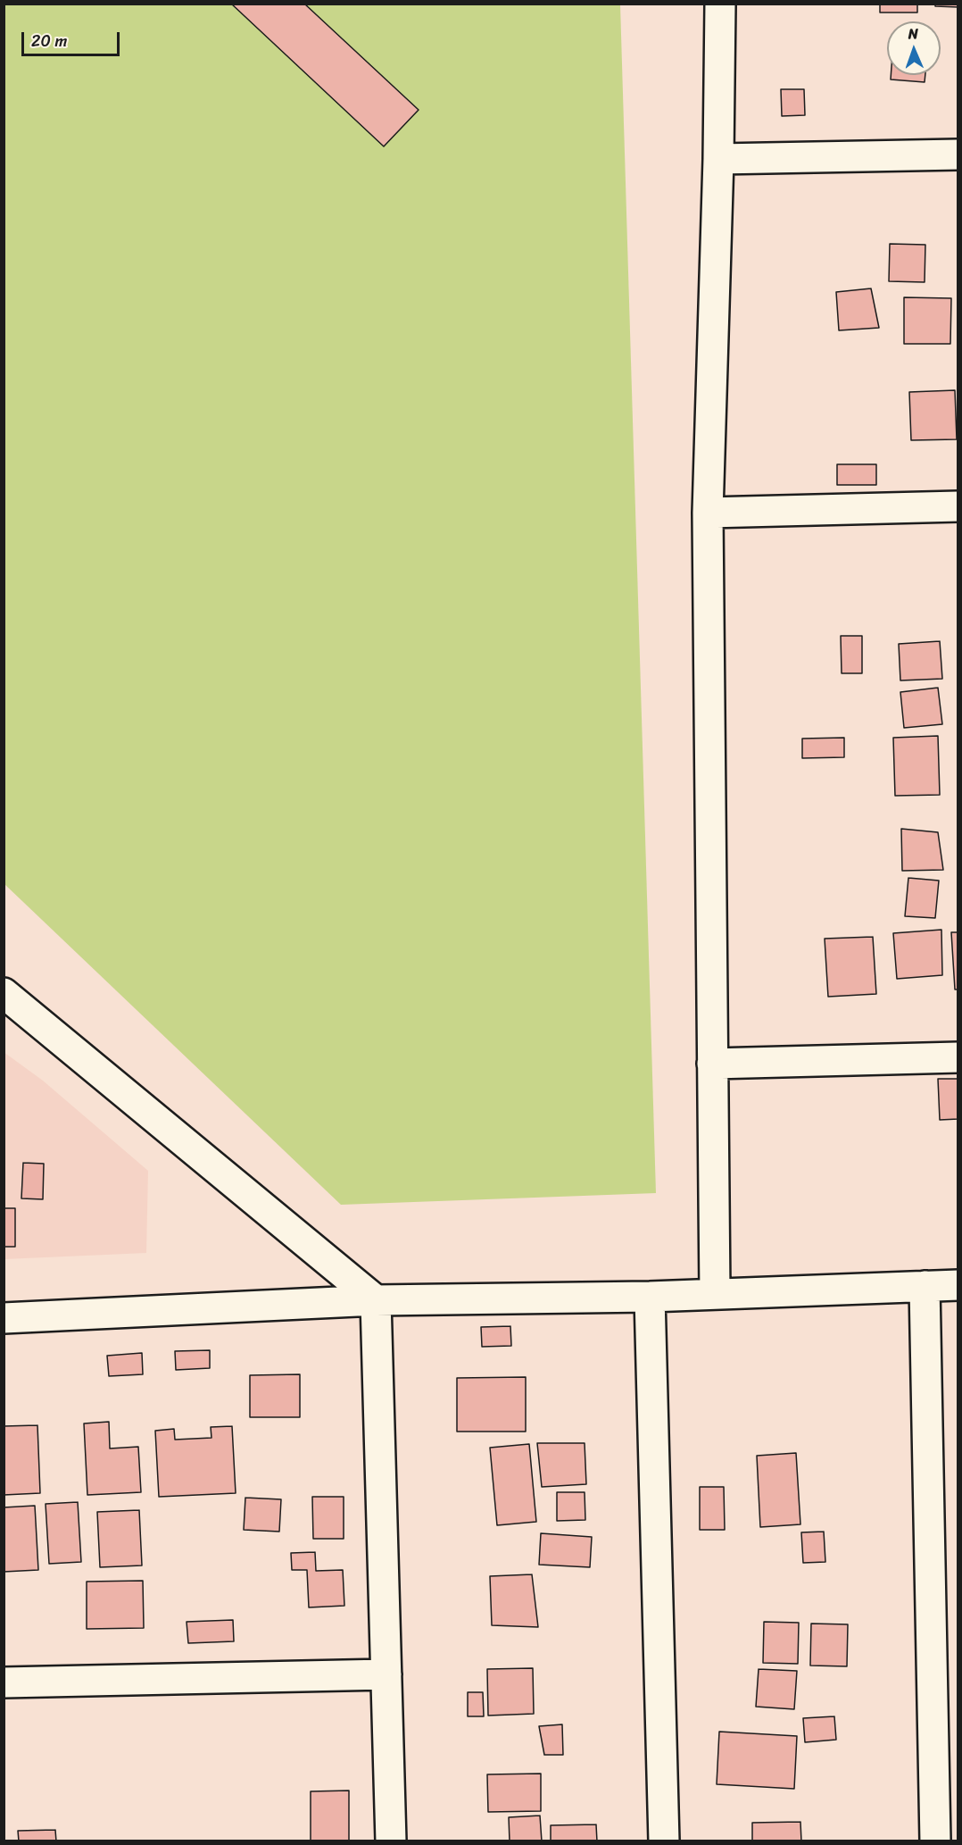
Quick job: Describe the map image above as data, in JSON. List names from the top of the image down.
{
  "scale_bar": "20 m",
  "north": "top"
}
